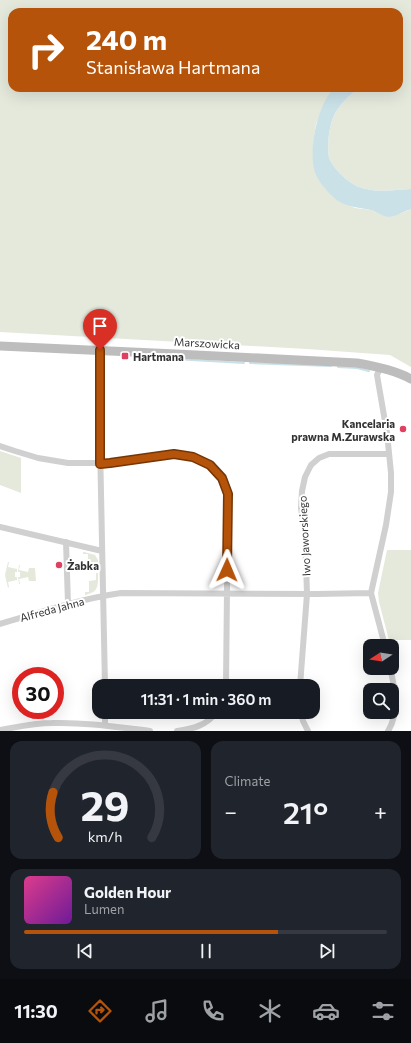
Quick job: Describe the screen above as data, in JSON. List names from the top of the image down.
{
  "streets": {
    "street": ["Marszowicka", "Iwo Jaworskiego", "Alfreda Jahna"]
  },
  "crossings": [
    ["Iwo Jaworskiego", "Alfreda Jahna"]
  ],
  "places": {
    "transit": ["Hartmana"],
    "other": ["Kancelaria prawna M.Zurawska", "Żabka"]
  },
  "north": "left",
  "page": {
    "turn": ["240 m", "Stanisława Hartmana"],
    "limit": "30",
    "trip": "11:31 · 1 min · 360 m",
    "tile": "Climate",
    "heat": ["−", "21°", "+"],
    "song": ["Golden Hour", "Lumen"],
    "tabs": "11:30",
    "gauge": ["29", "km/h"]
  }
}
